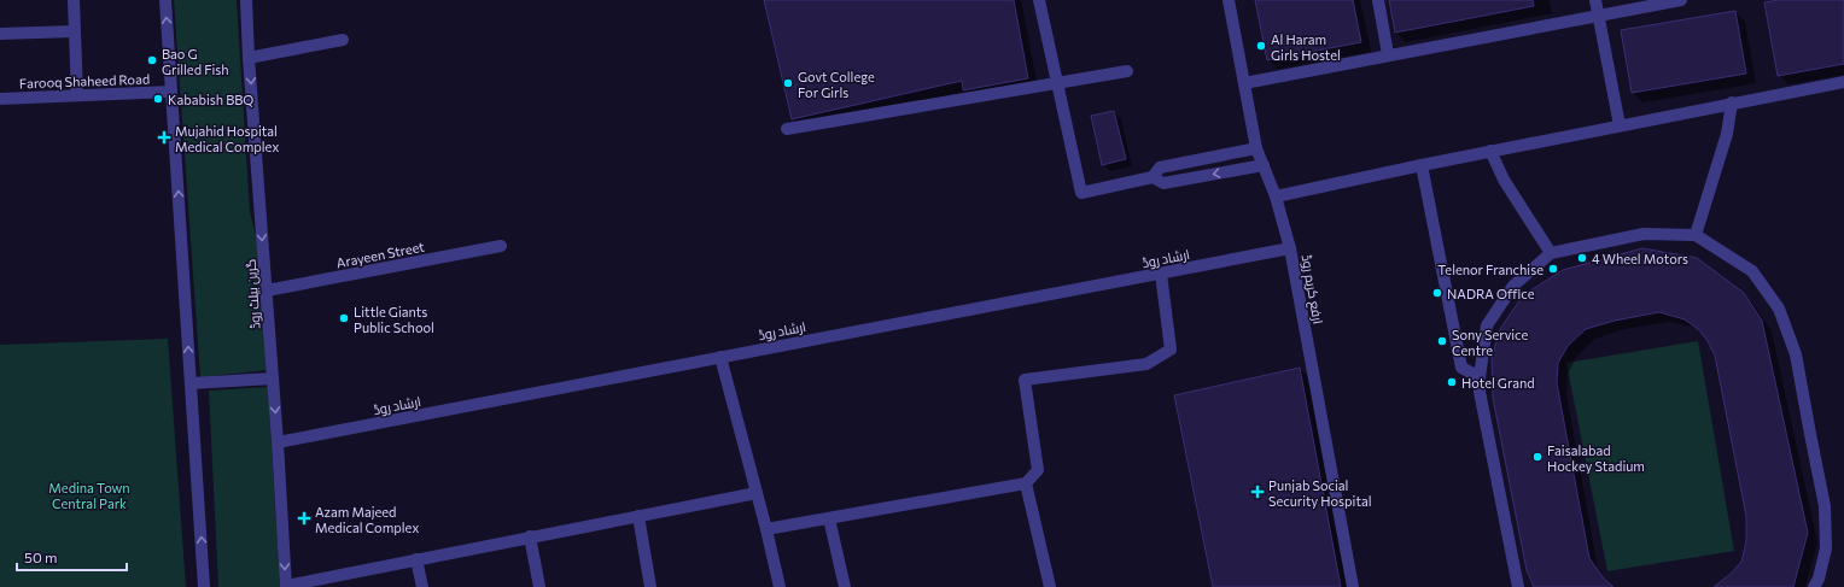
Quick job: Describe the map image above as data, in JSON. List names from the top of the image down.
{
  "streets": {
    "street": [
      "Farooq Shaheed Road",
      "Arayeen Street",
      "ارشاد روڈ",
      "ارفع کریم روڈ",
      "گرین بیلٹ روڈ"
    ]
  },
  "crossings": [
    ["Arayeen Street", "گرین بیلٹ روڈ"],
    ["ارشاد روڈ", "ارفع کریم روڈ"],
    ["ارشاد روڈ", "گرین بیلٹ روڈ"]
  ],
  "parks": ["Medina Town Central Park"],
  "places": {
    "other": [
      "Al Haram Girls Hostel",
      "Bao G Grilled Fish",
      "Govt College For Girls",
      "Kababish BBQ",
      "4 Wheel Motors",
      "Telenor Franchise",
      "NADRA Office",
      "Little Giants Public School",
      "Sony Service Centre",
      "Hotel Grand",
      "Faisalabad Hockey Stadium"
    ],
    "health": ["Mujahid Hospital Medical Complex", "Punjab Social Security Hospital", "Azam Majeed Medical Complex"]
  },
  "scale_bar": "50 m"
}
